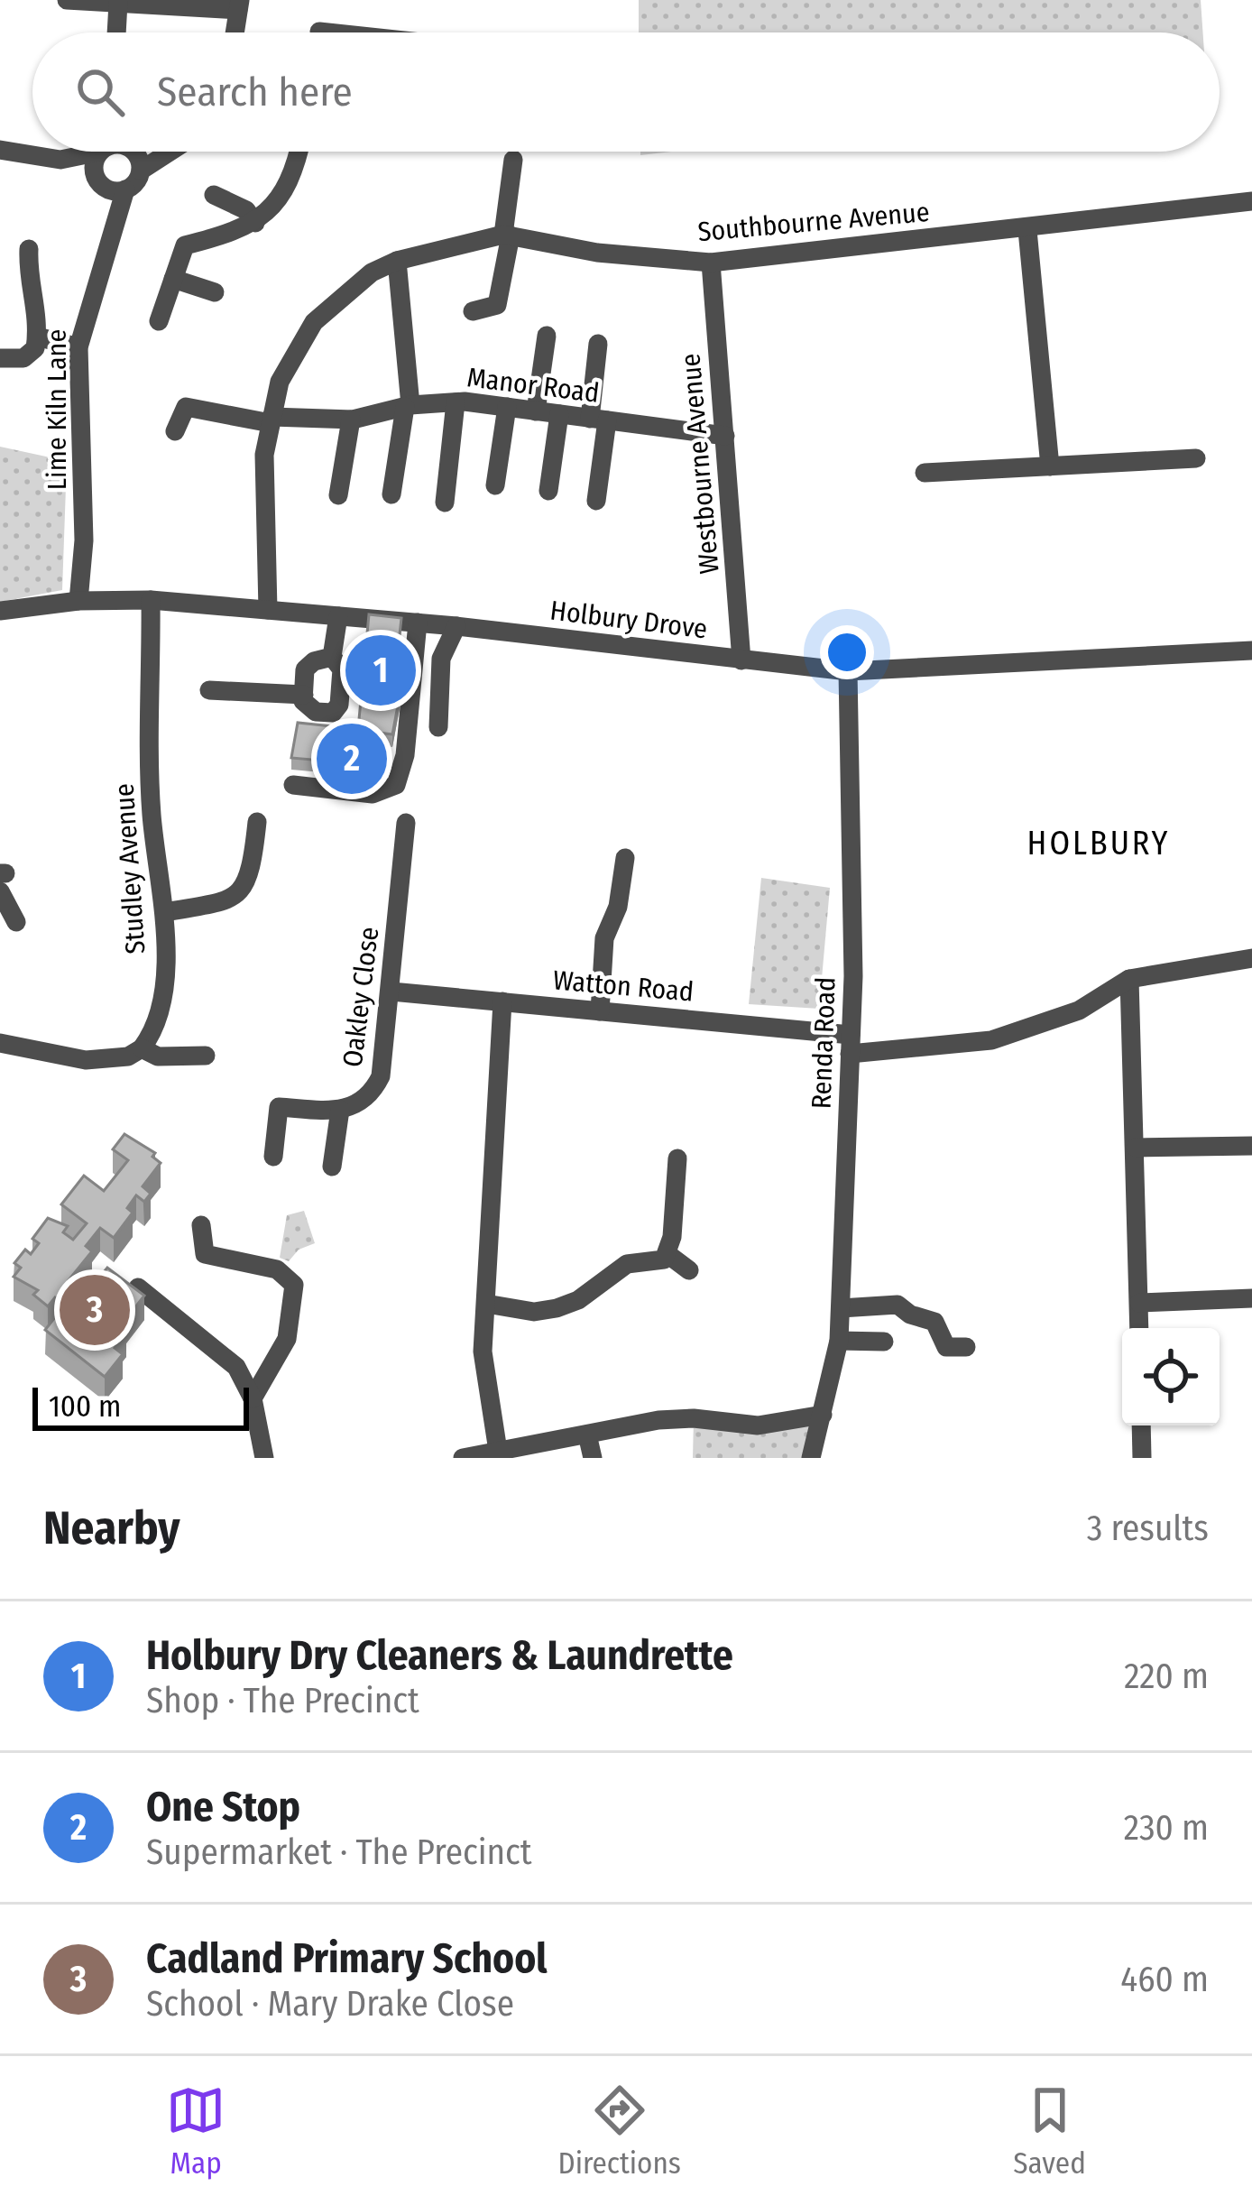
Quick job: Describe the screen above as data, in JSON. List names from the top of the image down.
{
  "streets": {
    "street": [
      "Southbourne Avenue",
      "Manor Road",
      "Lime Kiln Lane",
      "Westbourne Avenue",
      "Holbury Drove",
      "Studley Avenue",
      "Watton Road",
      "Oakley Close",
      "Renda Road"
    ]
  },
  "crossings": [
    ["Southbourne Avenue", "Manor Road"],
    ["Southbourne Avenue", "Westbourne Avenue"],
    ["Southbourne Avenue", "Holbury Drove"],
    ["Manor Road", "Westbourne Avenue"],
    ["Lime Kiln Lane", "Holbury Drove"],
    ["Westbourne Avenue", "Holbury Drove"],
    ["Holbury Drove", "Studley Avenue"],
    ["Holbury Drove", "Renda Road"],
    ["Watton Road", "Oakley Close"],
    ["Watton Road", "Renda Road"]
  ],
  "districts": ["HOLBURY"],
  "scale_bar": "100 m",
  "page": {
    "search": "Search here",
    "pins": ["1", "2", "3"],
    "scale": "100 m",
    "heading": ["Nearby", "3 results"],
    "list": [
      {
        "mark": "1",
        "name": "Holbury Dry Cleaners & Laundrette",
        "note": "Shop · The Precinct",
        "value": "220 m"
      },
      {
        "mark": "2",
        "name": "One Stop",
        "note": "Supermarket · The Precinct",
        "value": "230 m"
      },
      {
        "mark": "3",
        "name": "Cadland Primary School",
        "note": "School · Mary Drake Close",
        "value": "460 m"
      }
    ],
    "nav": ["Map", "Directions", "Saved"]
  }
}
